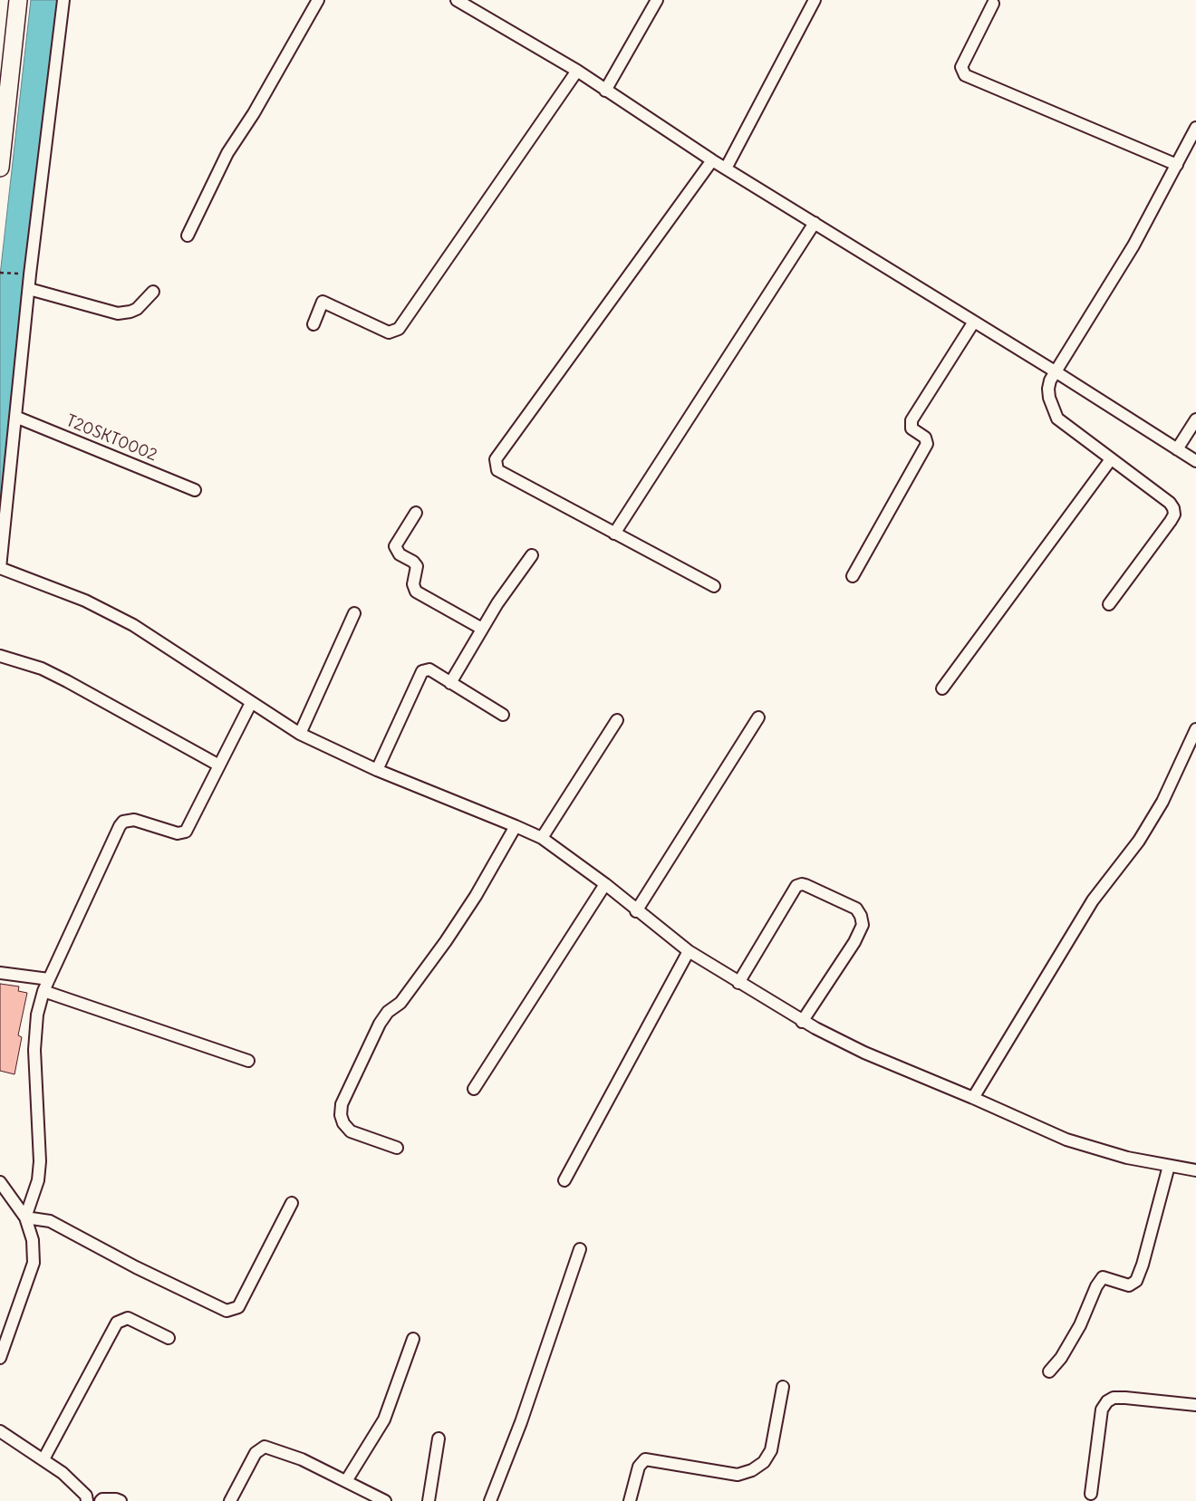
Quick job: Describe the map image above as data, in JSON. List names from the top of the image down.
{
  "streets": {
    "street": ["T20SKT0002"]
  }
}
